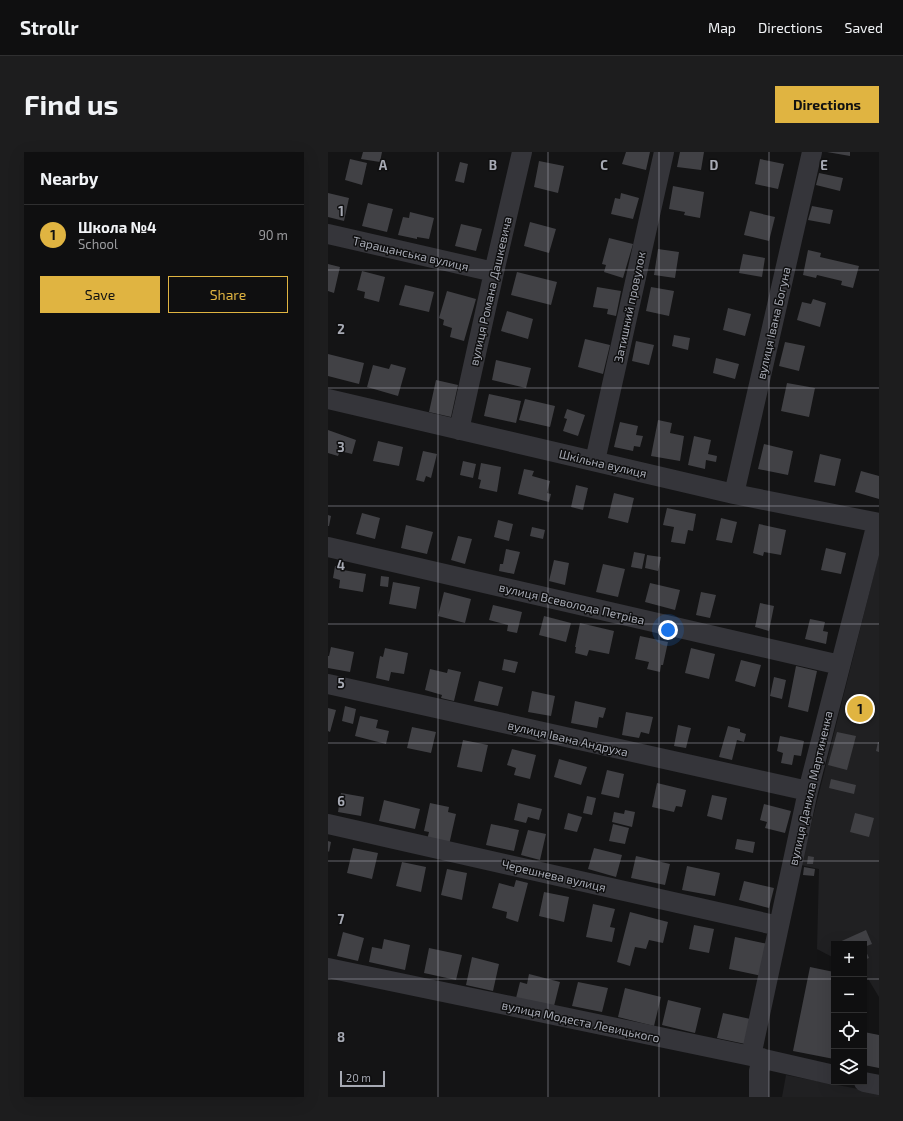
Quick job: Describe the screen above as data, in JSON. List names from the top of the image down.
{
  "streets": {
    "street": [
      "Таращанська вулиця",
      "вулиця Романа Дашкевича",
      "Затишний провулок",
      "вулиця Івана Богуна",
      "Шкільна вулиця",
      "вулиця Всеволода Петріва",
      "вулиця Івана Андруха",
      "вулиця Данила Мартиненка",
      "Черешнева вулиця",
      "вулиця Модеста Левицького"
    ]
  },
  "crossings": [
    ["Таращанська вулиця", "вулиця Романа Дашкевича"],
    ["вулиця Романа Дашкевича", "Шкільна вулиця"],
    ["Затишний провулок", "Шкільна вулиця"],
    ["вулиця Івана Богуна", "Шкільна вулиця"],
    ["Шкільна вулиця", "вулиця Данила Мартиненка"],
    ["вулиця Всеволода Петріва", "вулиця Данила Мартиненка"],
    ["вулиця Івана Андруха", "вулиця Данила Мартиненка"],
    ["вулиця Данила Мартиненка", "Черешнева вулиця"],
    ["вулиця Данила Мартиненка", "вулиця Модеста Левицького"]
  ],
  "scale_bar": "20 m",
  "page": {
    "header": "Strollr",
    "nav": ["Map", "Directions", "Saved"],
    "buttons": [
      "Directions",
      ["Save", "Share"]
    ],
    "title": "Find us",
    "heading": "Nearby",
    "list": [
      {
        "mark": "1",
        "name": "Школа №4",
        "note": "School",
        "value": "90 m"
      }
    ],
    "pins": "1",
    "map_buttons": ["+", "−"],
    "scale": "20 m"
  },
  "grid": {
    "columns": [
      "A",
      "B",
      "C",
      "D",
      "E"
    ],
    "rows": [
      "1",
      "2",
      "3",
      "4",
      "5",
      "6",
      "7",
      "8"
    ]
  }
}
